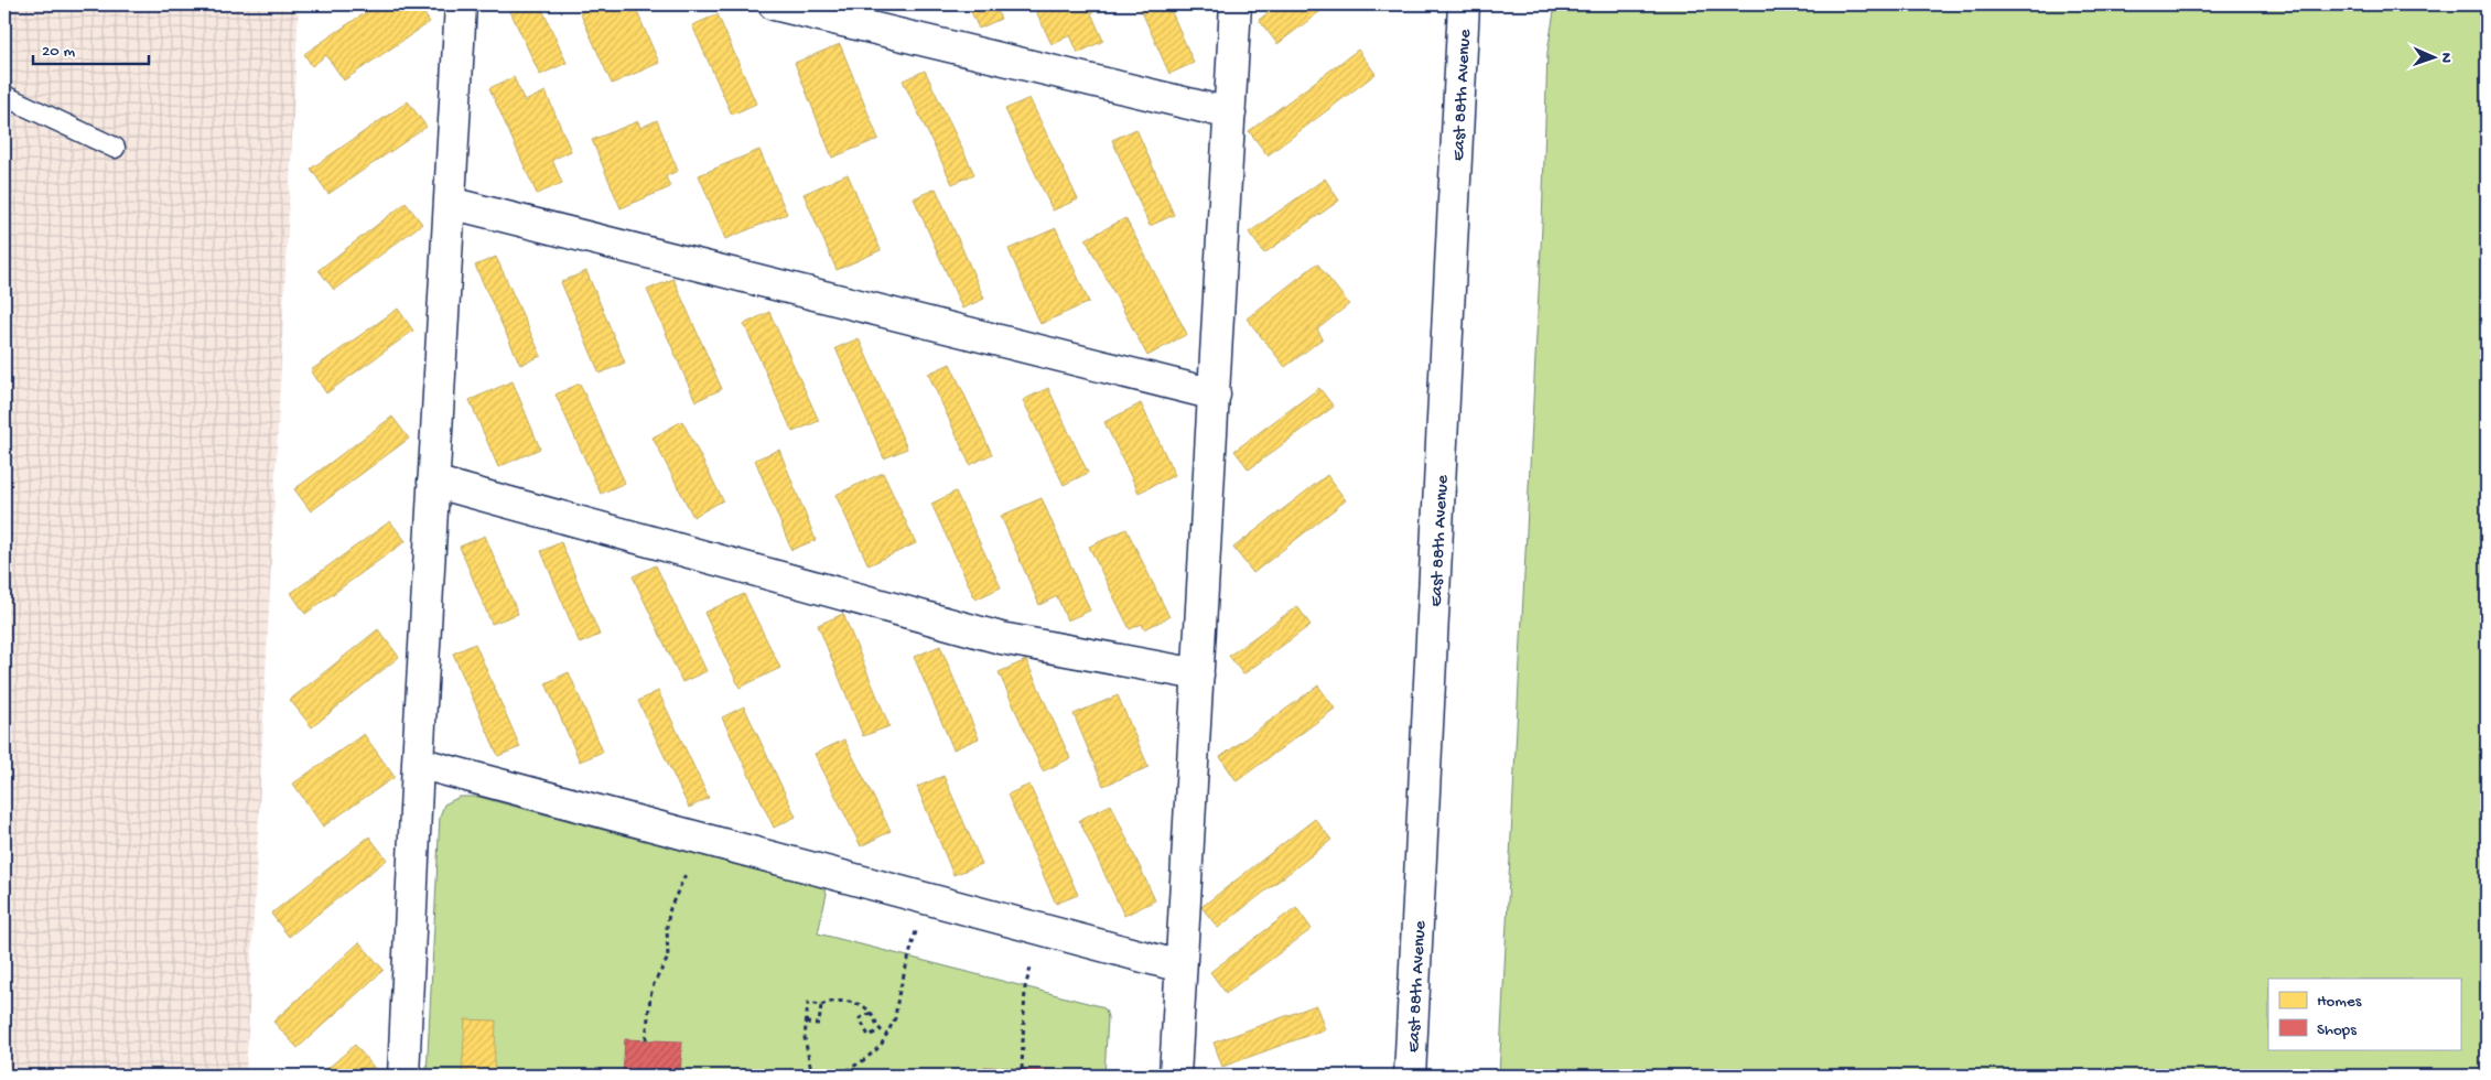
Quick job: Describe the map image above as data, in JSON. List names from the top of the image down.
{
  "streets": {
    "street": ["East 88th Avenue"]
  },
  "legend": ["Homes", "Shops"],
  "scale_bar": "20 m",
  "north": "right"
}
